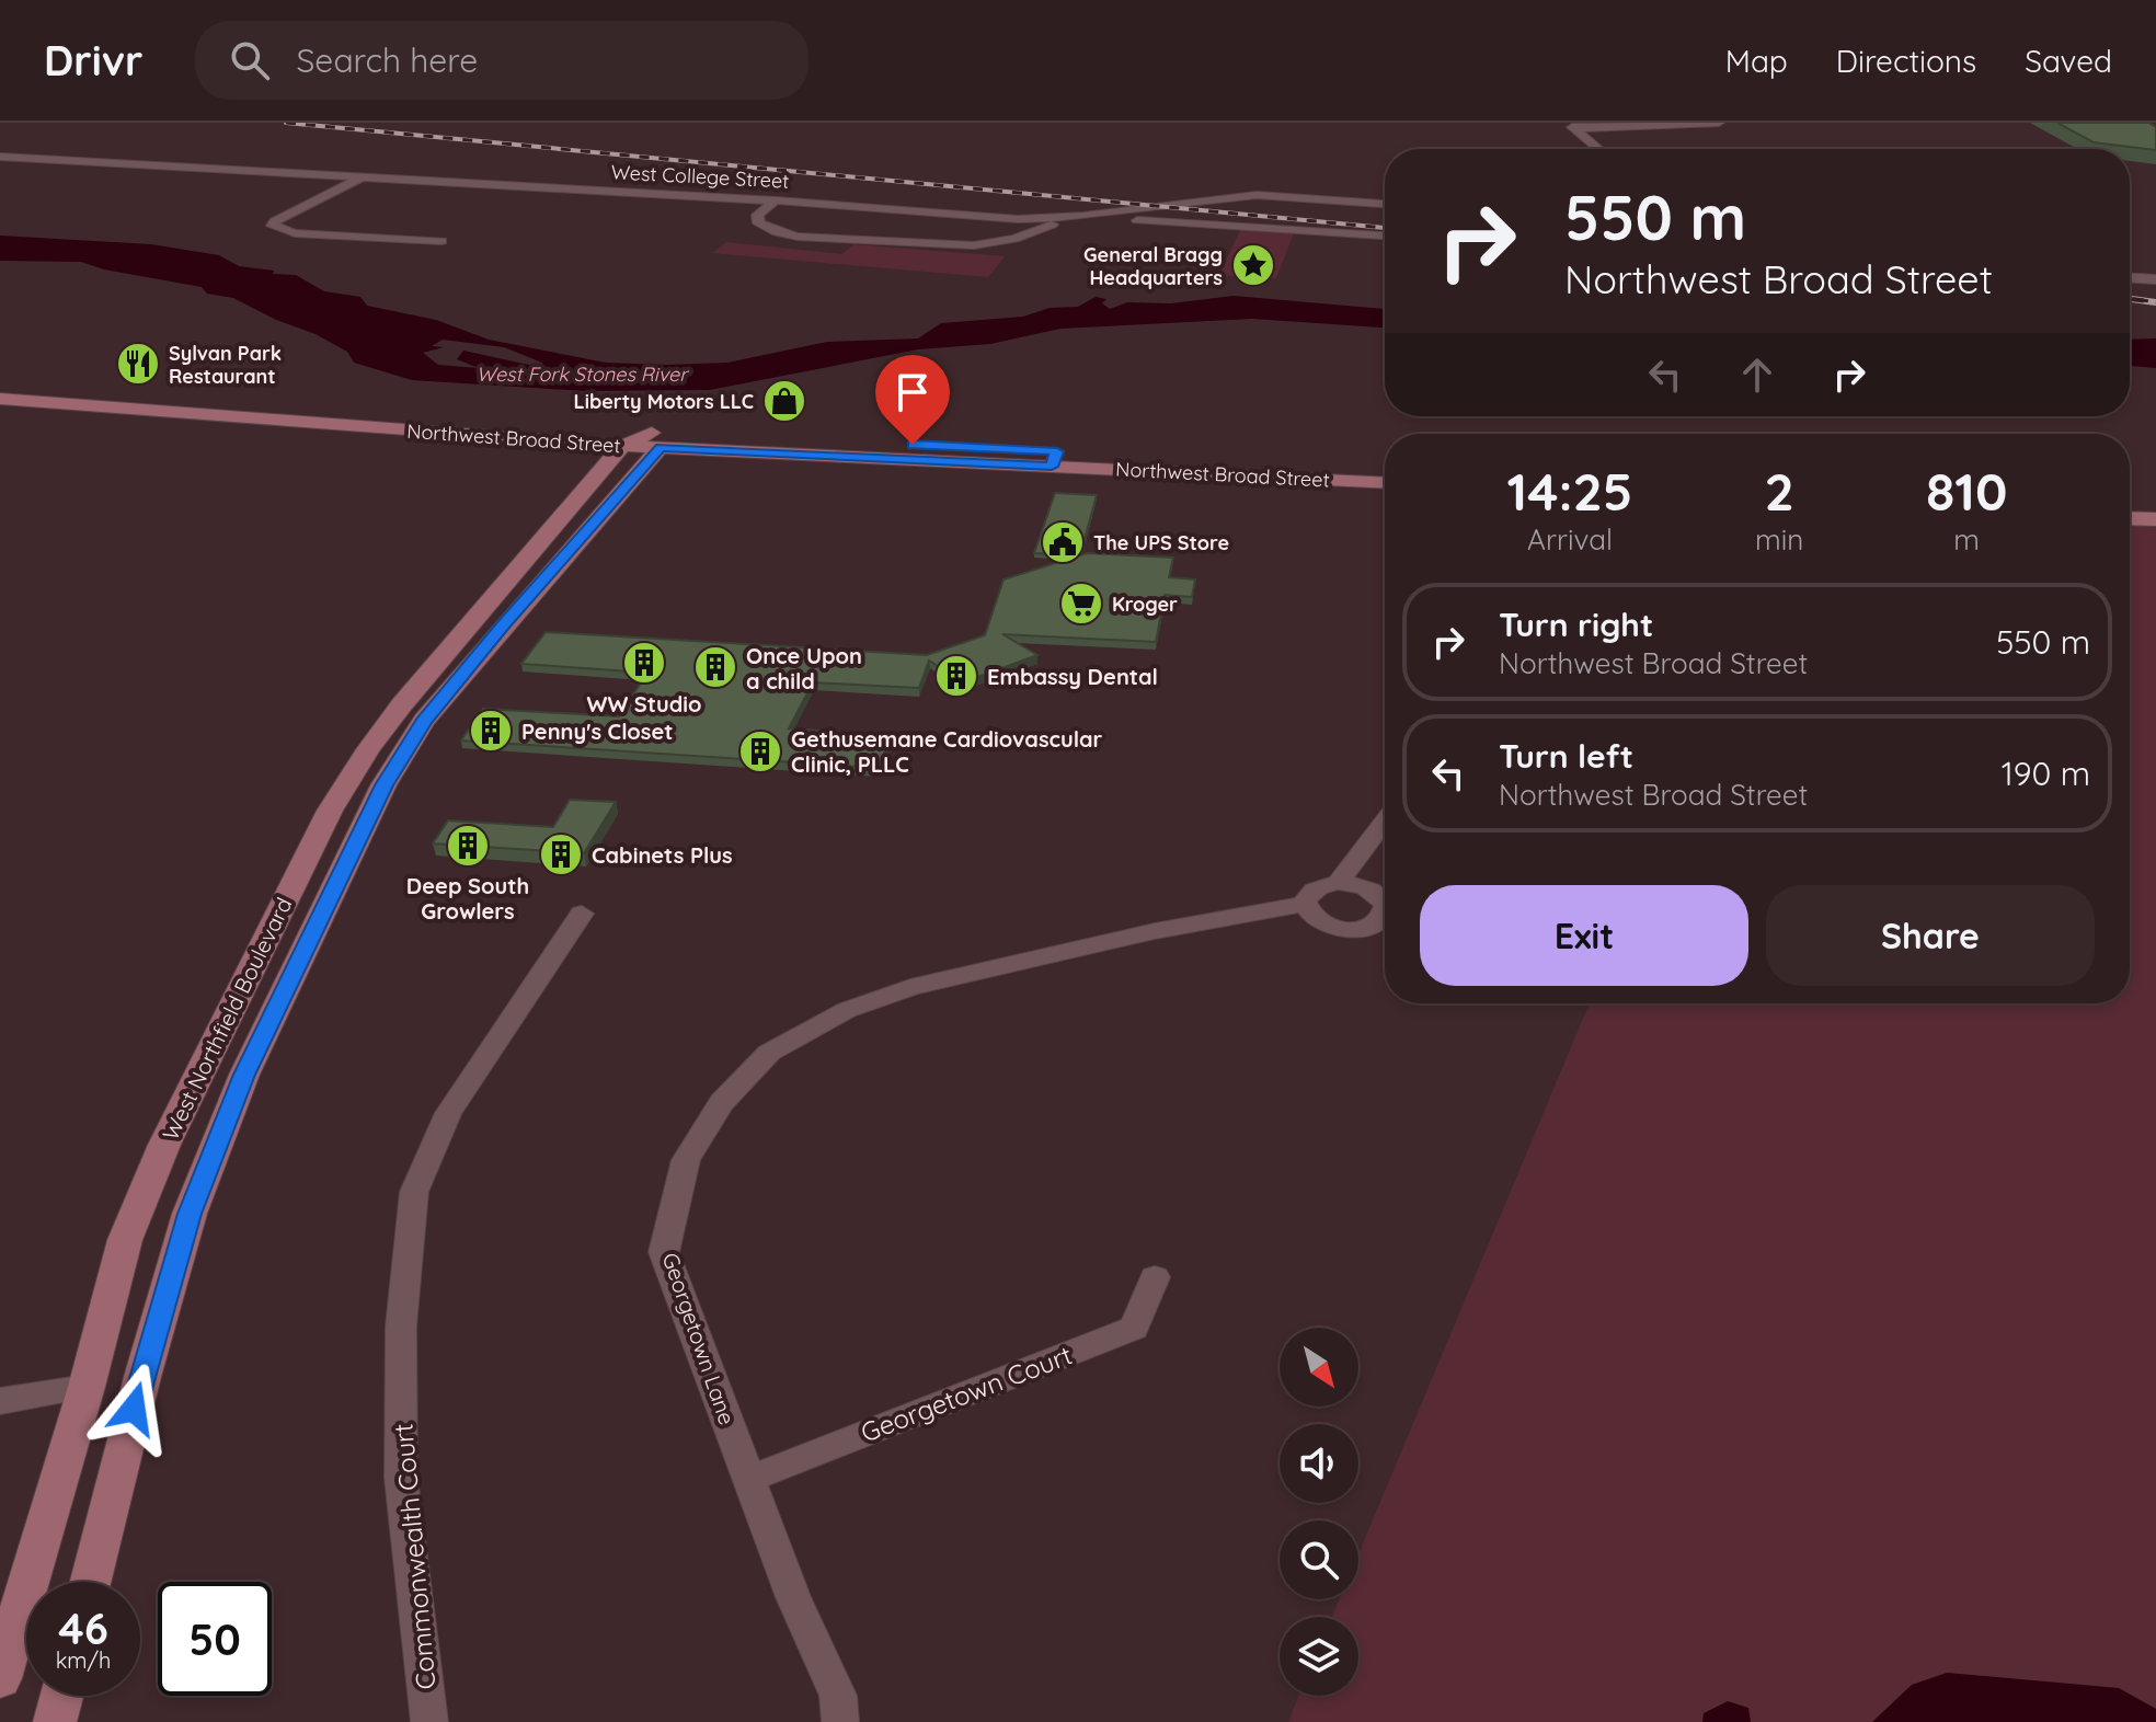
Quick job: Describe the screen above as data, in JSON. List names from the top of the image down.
{
  "streets": {
    "main road": ["Northwest Broad Street", "West Northfield Boulevard"],
    "street": [
      "West College Street",
      "Georgetown Lane",
      "Georgetown Court",
      "Commonwealth Court"
    ]
  },
  "crossings": [
    ["Northwest Broad Street", "West Northfield Boulevard"],
    ["Georgetown Lane", "Georgetown Court"]
  ],
  "water": ["West Fork Stones River"],
  "places": {
    "place": ["General Bragg Headquarters"],
    "restaurant": ["Sylvan Park Restaurant"],
    "shop": ["Liberty Motors LLC"],
    "public building": ["The UPS Store"],
    "supermarket": ["Kroger"],
    "building": [
      "WW Studio",
      "Once Upon a child",
      "Embassy Dental",
      "Penny's Closet",
      "Gethusemane Cardiovascular Clinic, PLLC",
      "Deep South Growlers",
      "Cabinets Plus"
    ]
  },
  "north": "bottom right",
  "page": {
    "header": "Drivr",
    "search": "Search here",
    "nav": ["Map", "Directions", "Saved"],
    "turn": ["550 m", "Northwest Broad Street"],
    "eta": [
      "14:25",
      "Arrival",
      "2",
      "min",
      "810",
      "m"
    ],
    "list": [
      {
        "name": "Turn right",
        "note": "Northwest Broad Street",
        "value": "550 m"
      },
      {
        "name": "Turn left",
        "note": "Northwest Broad Street",
        "value": "190 m"
      }
    ],
    "buttons": ["Exit", "Share"],
    "speed": "46 km/h",
    "limit": "50"
  }
}
